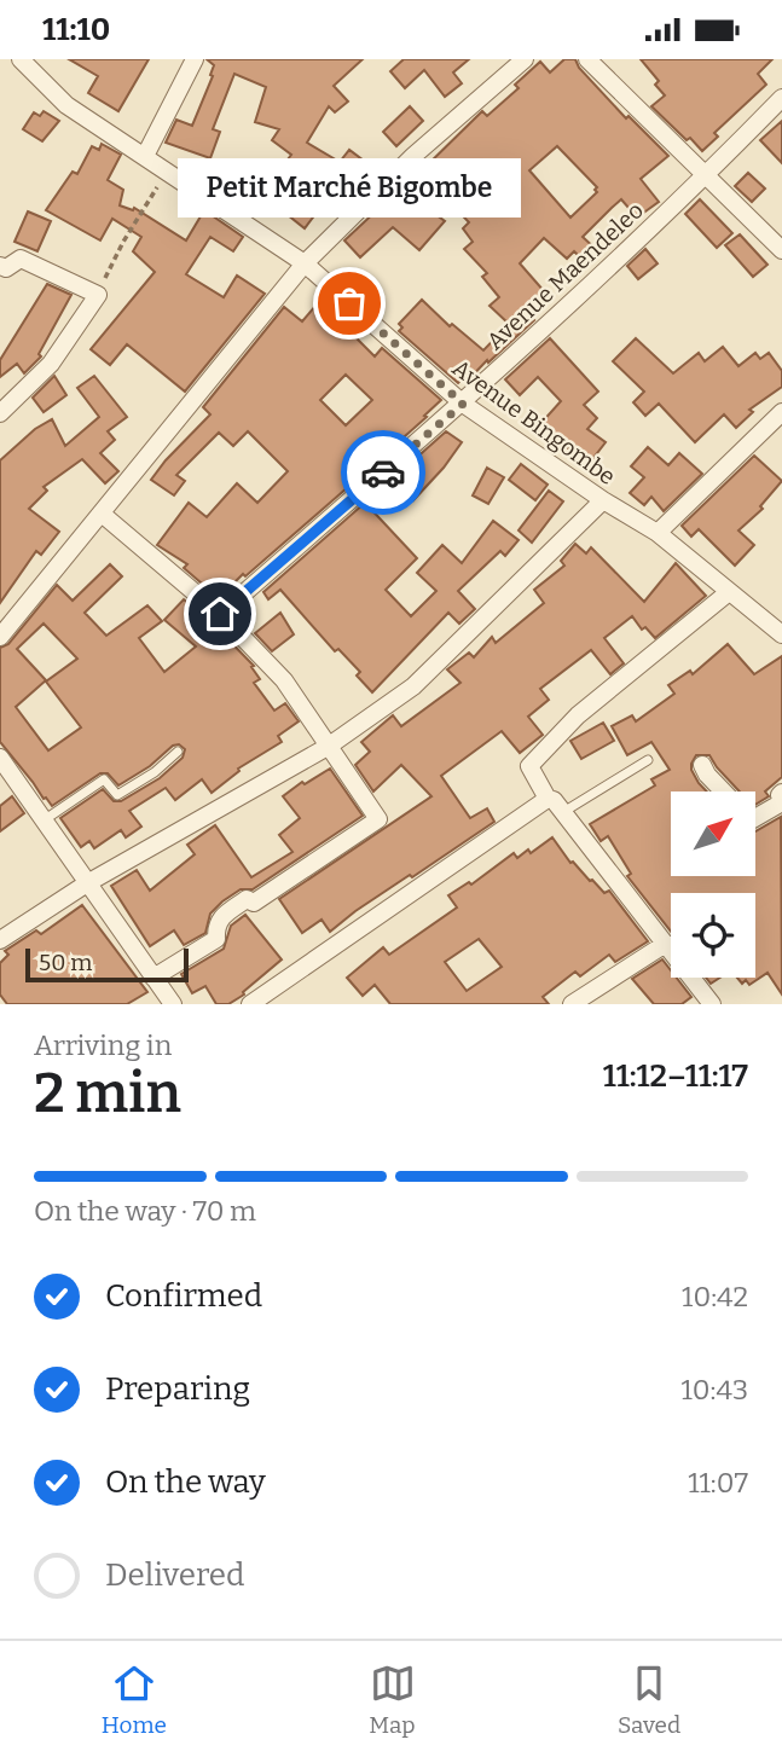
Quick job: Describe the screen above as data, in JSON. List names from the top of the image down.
{
  "streets": {
    "street": ["Avenue Maendeleo", "Avenue Bingombe"]
  },
  "crossings": [
    ["Avenue Maendeleo", "Avenue Bingombe"]
  ],
  "places": ["Petit Marché Bigombe"],
  "scale_bar": "50 m",
  "north": "top right",
  "page": {
    "status": "11:10",
    "bubble": "Petit Marché Bigombe",
    "scale": "50 m",
    "heading": ["2 min", "Arriving in", "11:12–11:17"],
    "bar": "On the way · 70 m",
    "list": [
      ["Confirmed", "10:42"],
      ["Preparing", "10:43"],
      ["On the way", "11:07"],
      "Delivered"
    ],
    "tabs": ["Home", "Map", "Saved"]
  }
}
